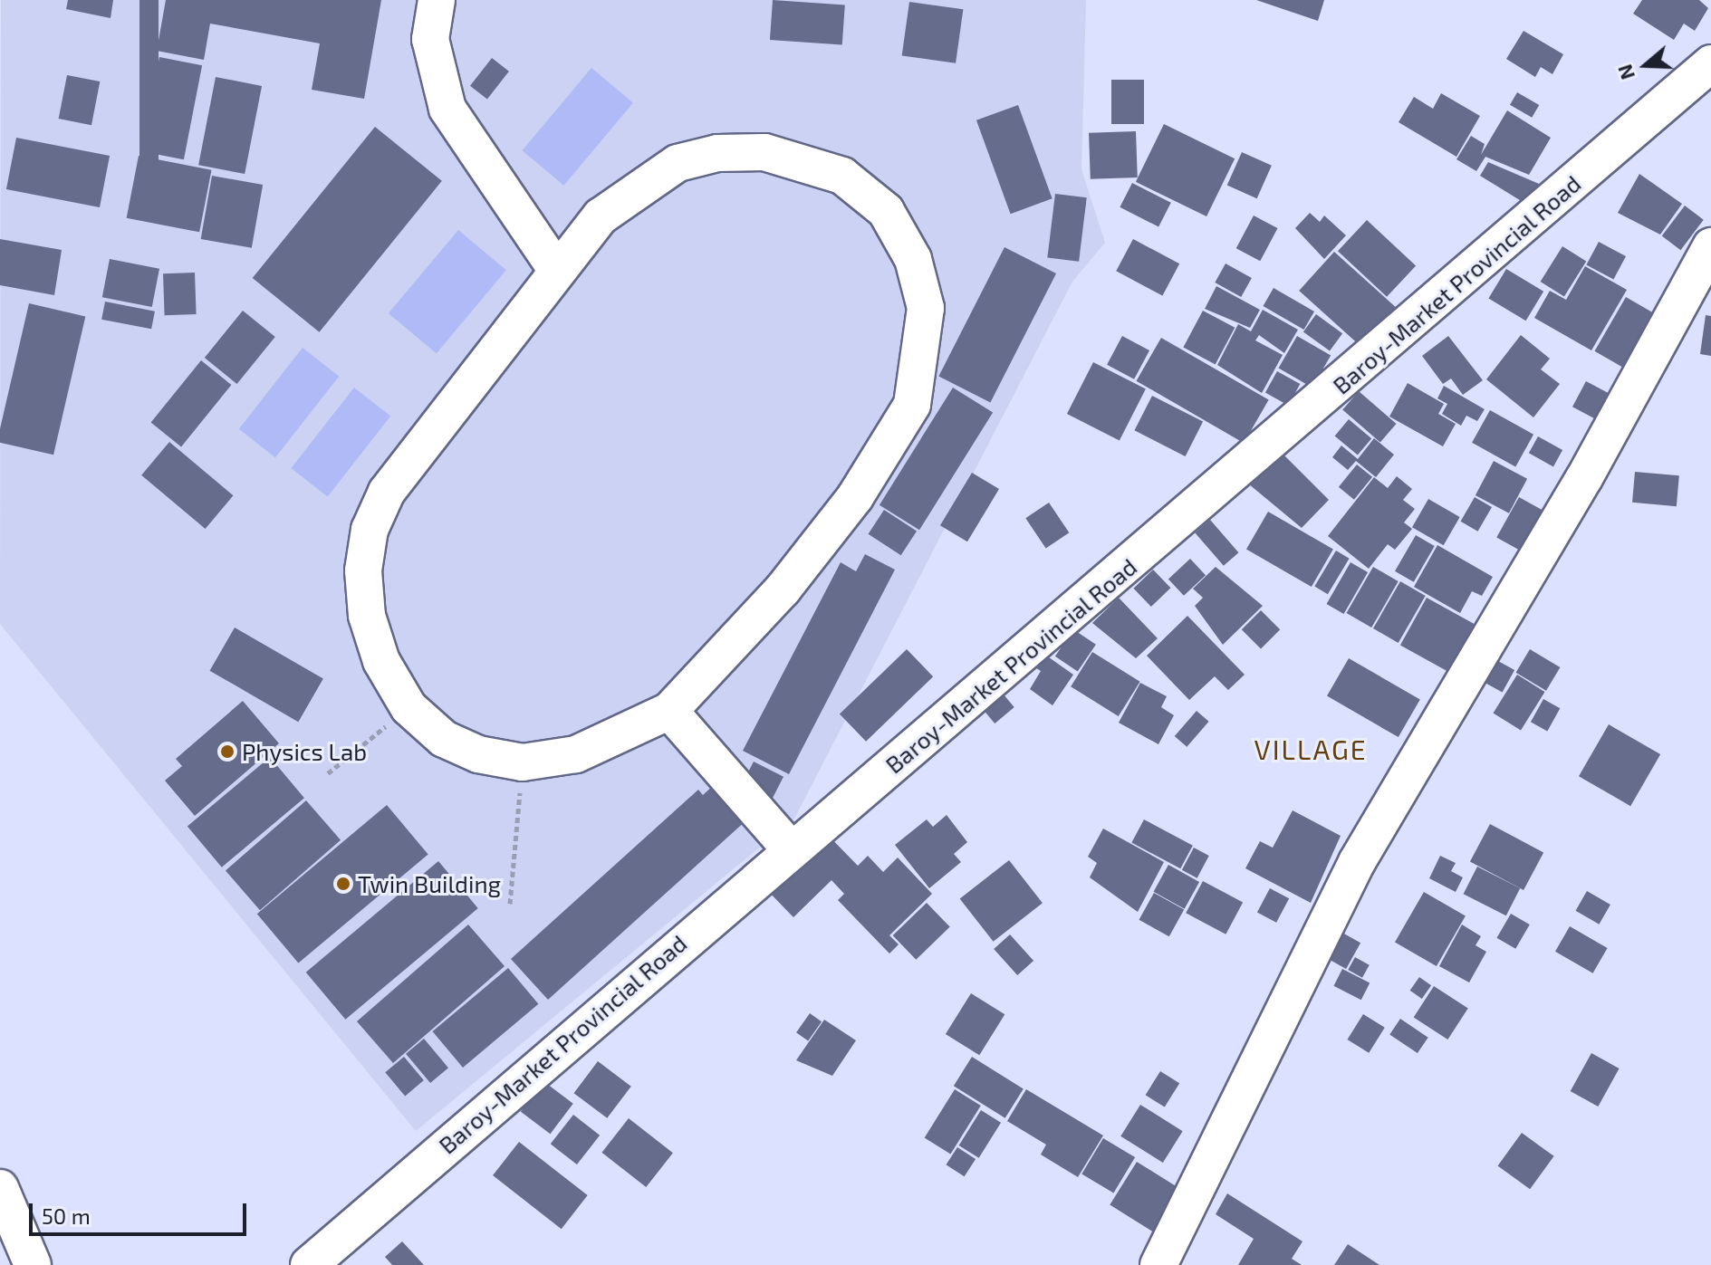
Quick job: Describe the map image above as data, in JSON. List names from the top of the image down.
{
  "streets": {
    "street": ["Baroy-Market Provincial Road"]
  },
  "districts": ["VILLAGE"],
  "places": ["Physics Lab", "Twin Building"],
  "scale_bar": "50 m",
  "north": "left"
}
